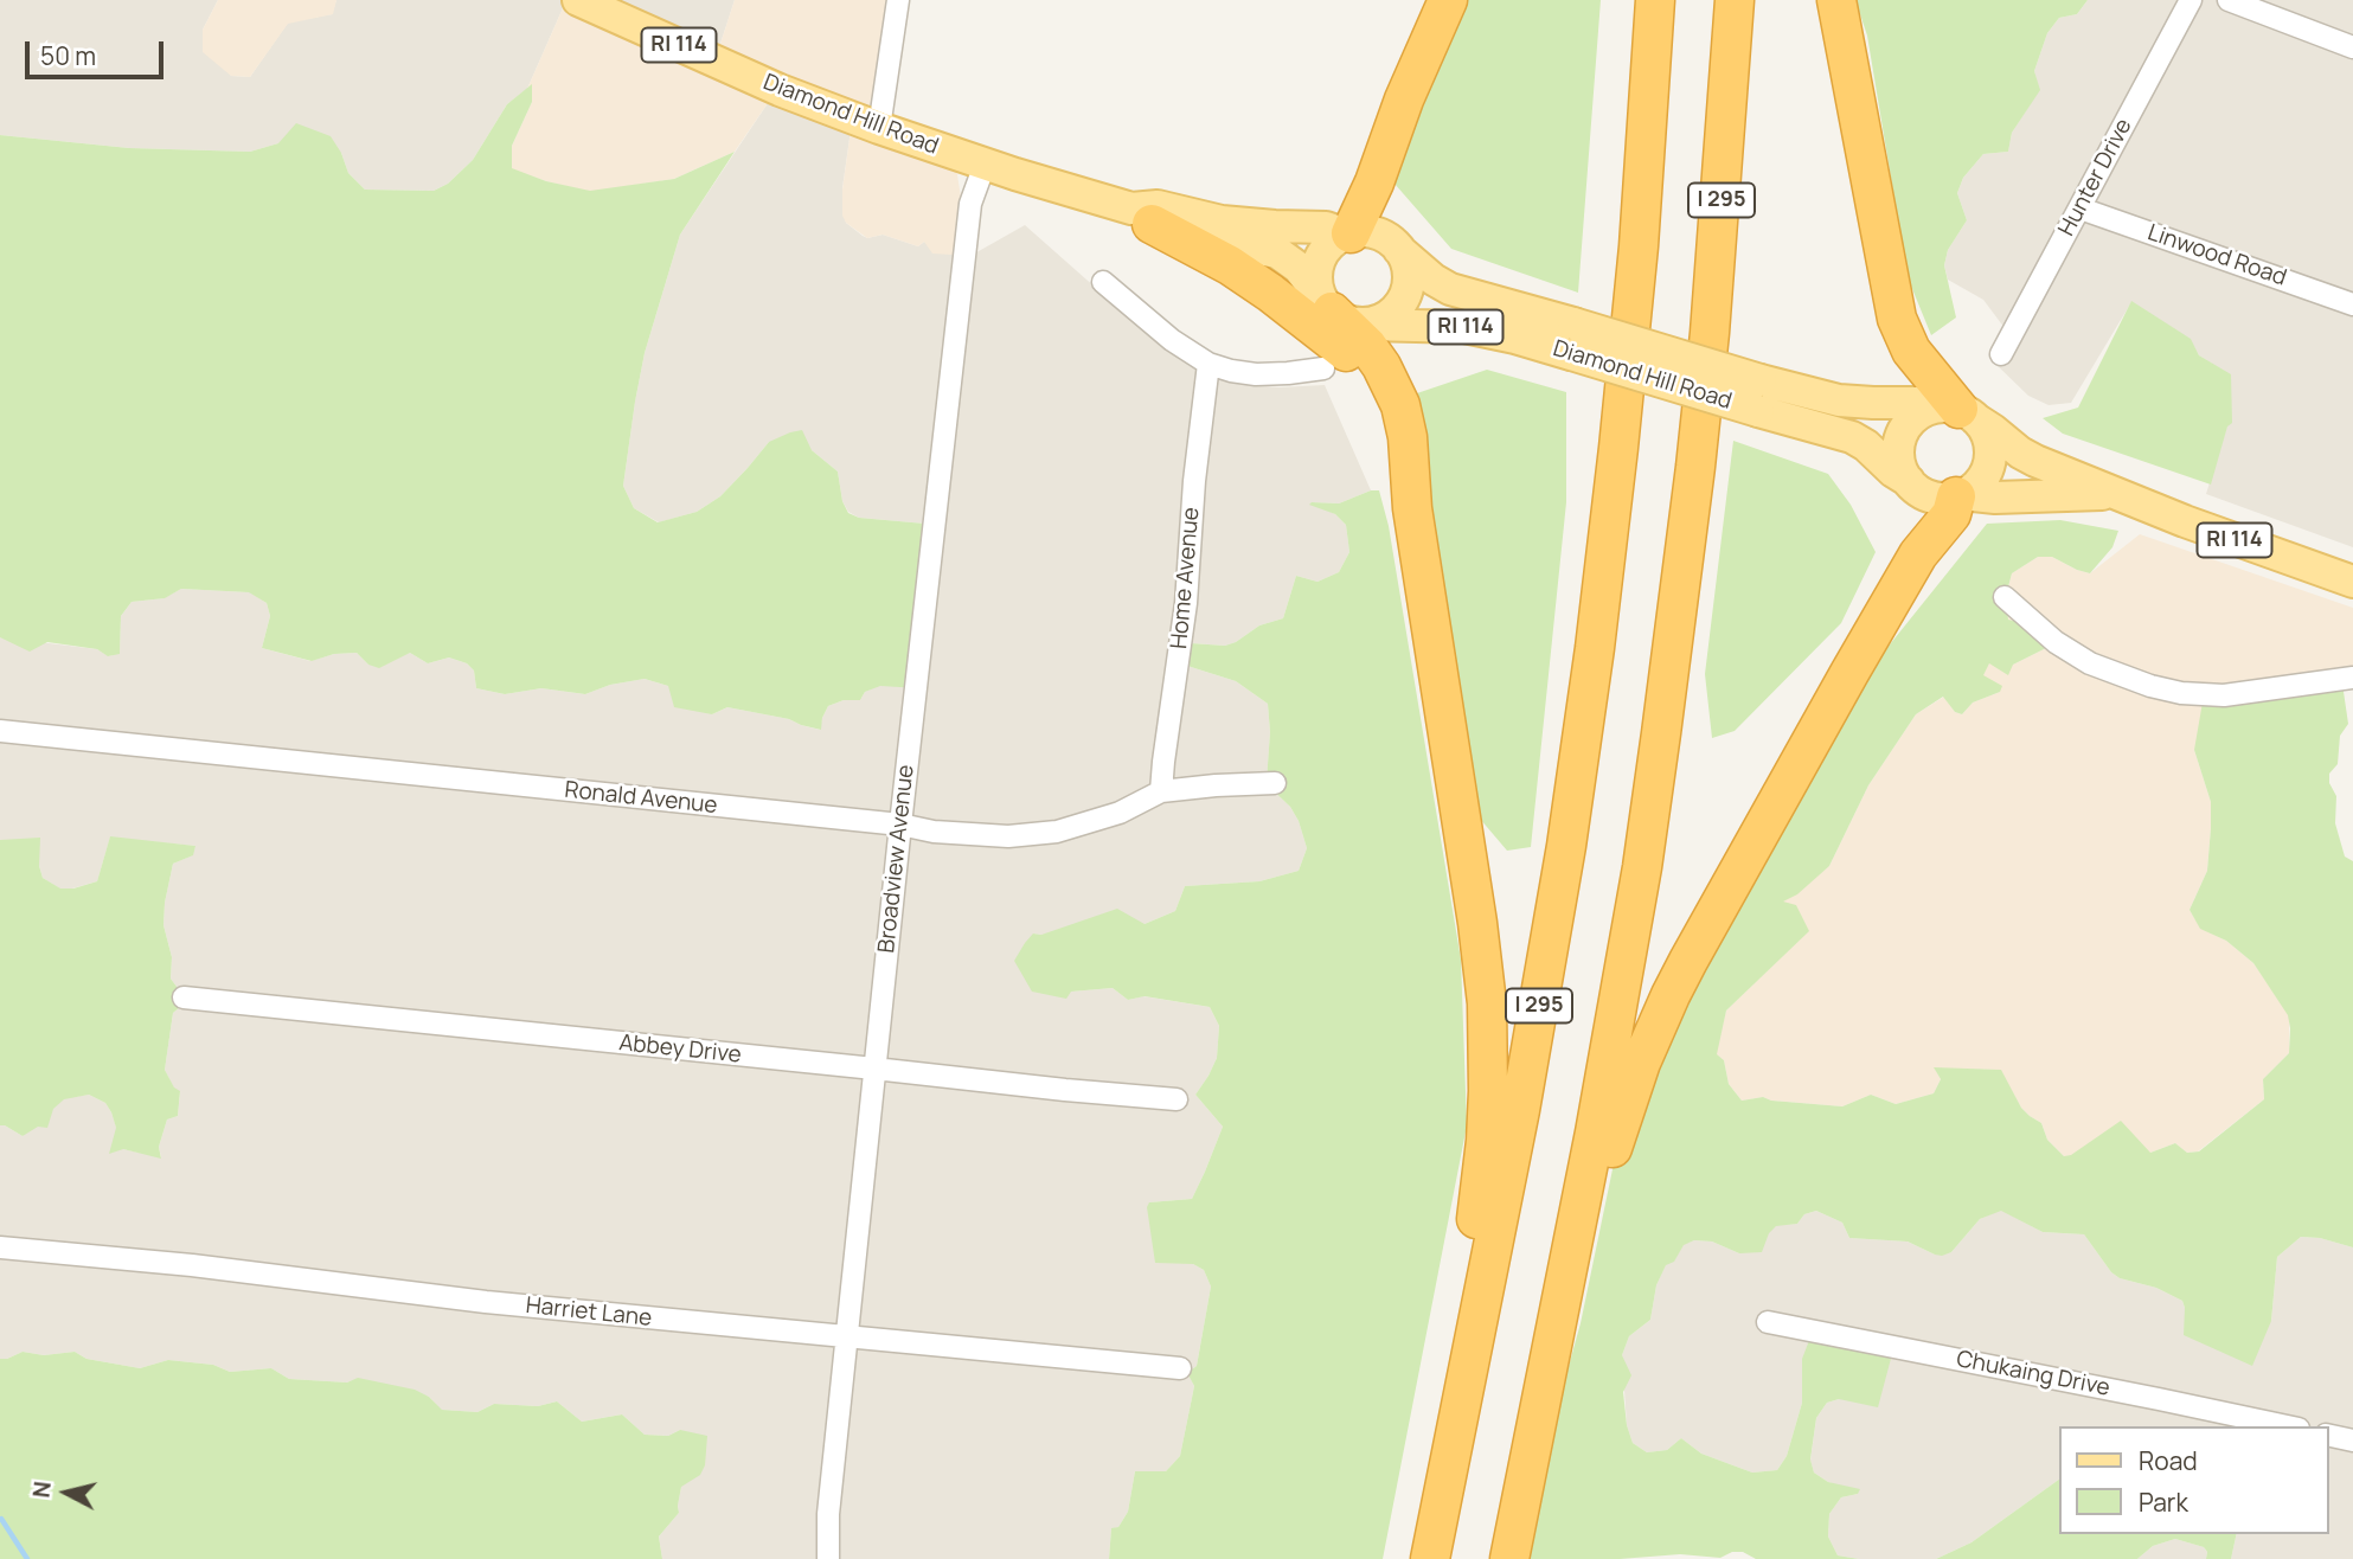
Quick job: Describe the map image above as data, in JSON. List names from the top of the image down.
{
  "streets": {
    "highway": ["I 295"],
    "main road": ["RI 114", "Diamond Hill Road"],
    "street": [
      "Hunter Drive",
      "Linwood Road",
      "Home Avenue",
      "Ronald Avenue",
      "Broadview Avenue",
      "Abbey Drive",
      "Harriet Lane",
      "Chukaing Drive"
    ]
  },
  "crossings": [
    ["RI 114", "Diamond Hill Road"],
    ["Diamond Hill Road", "Broadview Avenue"],
    ["Hunter Drive", "Linwood Road"],
    ["Home Avenue", "Ronald Avenue"],
    ["Ronald Avenue", "Broadview Avenue"],
    ["Broadview Avenue", "Abbey Drive"],
    ["Broadview Avenue", "Harriet Lane"]
  ],
  "legend": ["Road", "Park"],
  "scale_bar": "50 m",
  "north": "left"
}
